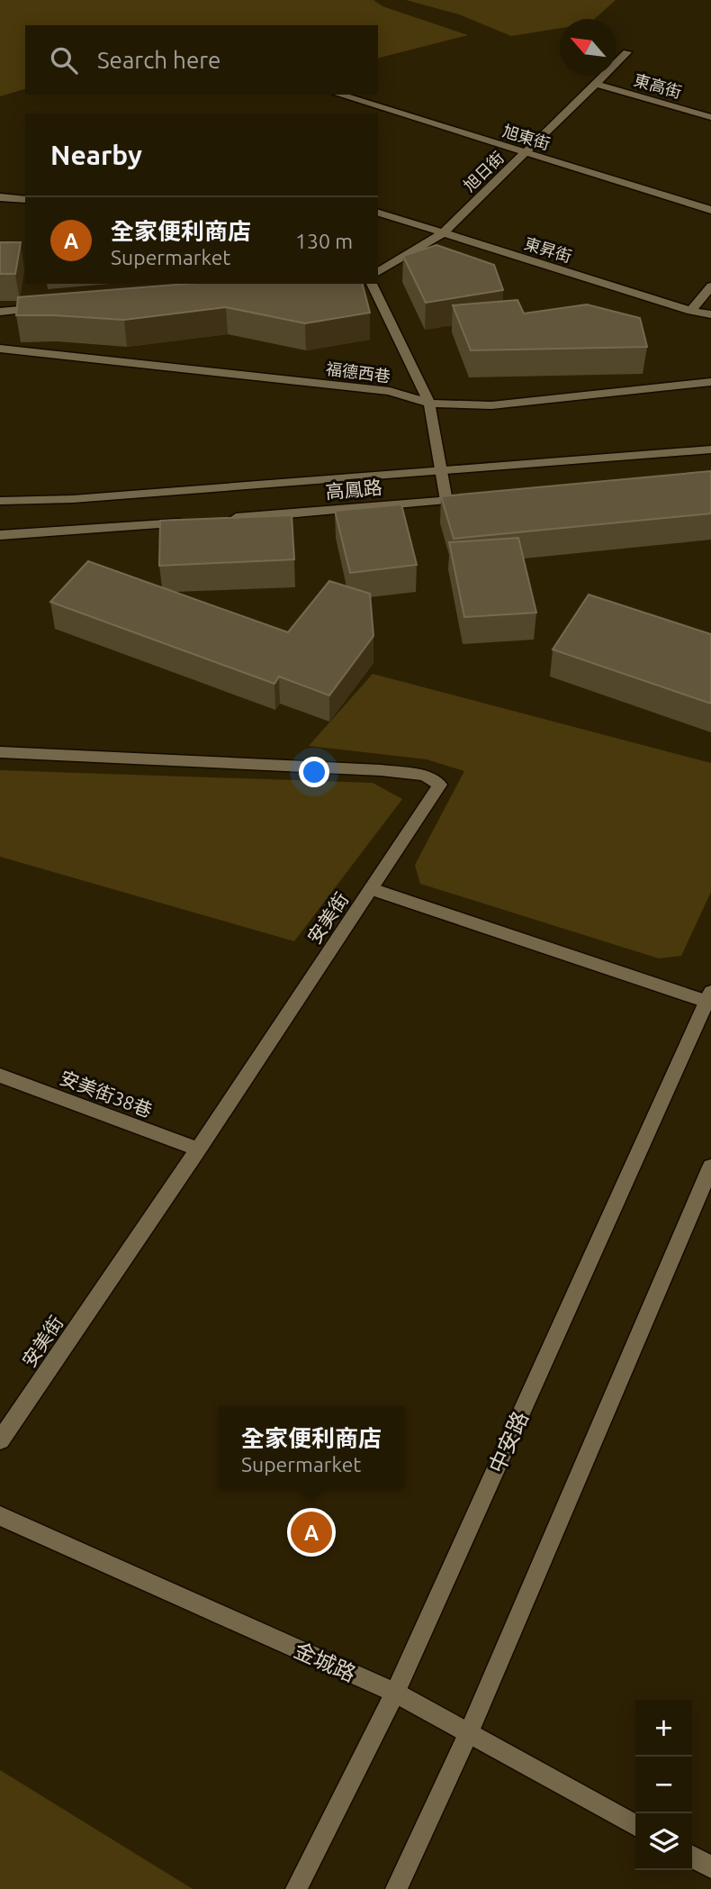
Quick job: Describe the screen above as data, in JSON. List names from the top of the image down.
{
  "streets": {
    "street": [
      "東高街",
      "旭東街",
      "旭日街",
      "東昇街",
      "福德西巷",
      "高鳳路",
      "安美街",
      "安美街38巷",
      "中安路",
      "金城路"
    ]
  },
  "crossings": [
    ["東高街", "旭日街"],
    ["旭東街", "旭日街"],
    ["旭日街", "東昇街"],
    ["安美街", "安美街38巷"],
    ["中安路", "金城路"]
  ],
  "north": "top left",
  "page": {
    "search": "Search here",
    "heading": "Nearby",
    "list": [
      {
        "mark": "A",
        "name": "全家便利商店",
        "note": "Supermarket",
        "value": "130 m"
      }
    ],
    "popup": ["全家便利商店", "Supermarket"],
    "pins": "A",
    "map_buttons": ["+", "−"]
  }
}
